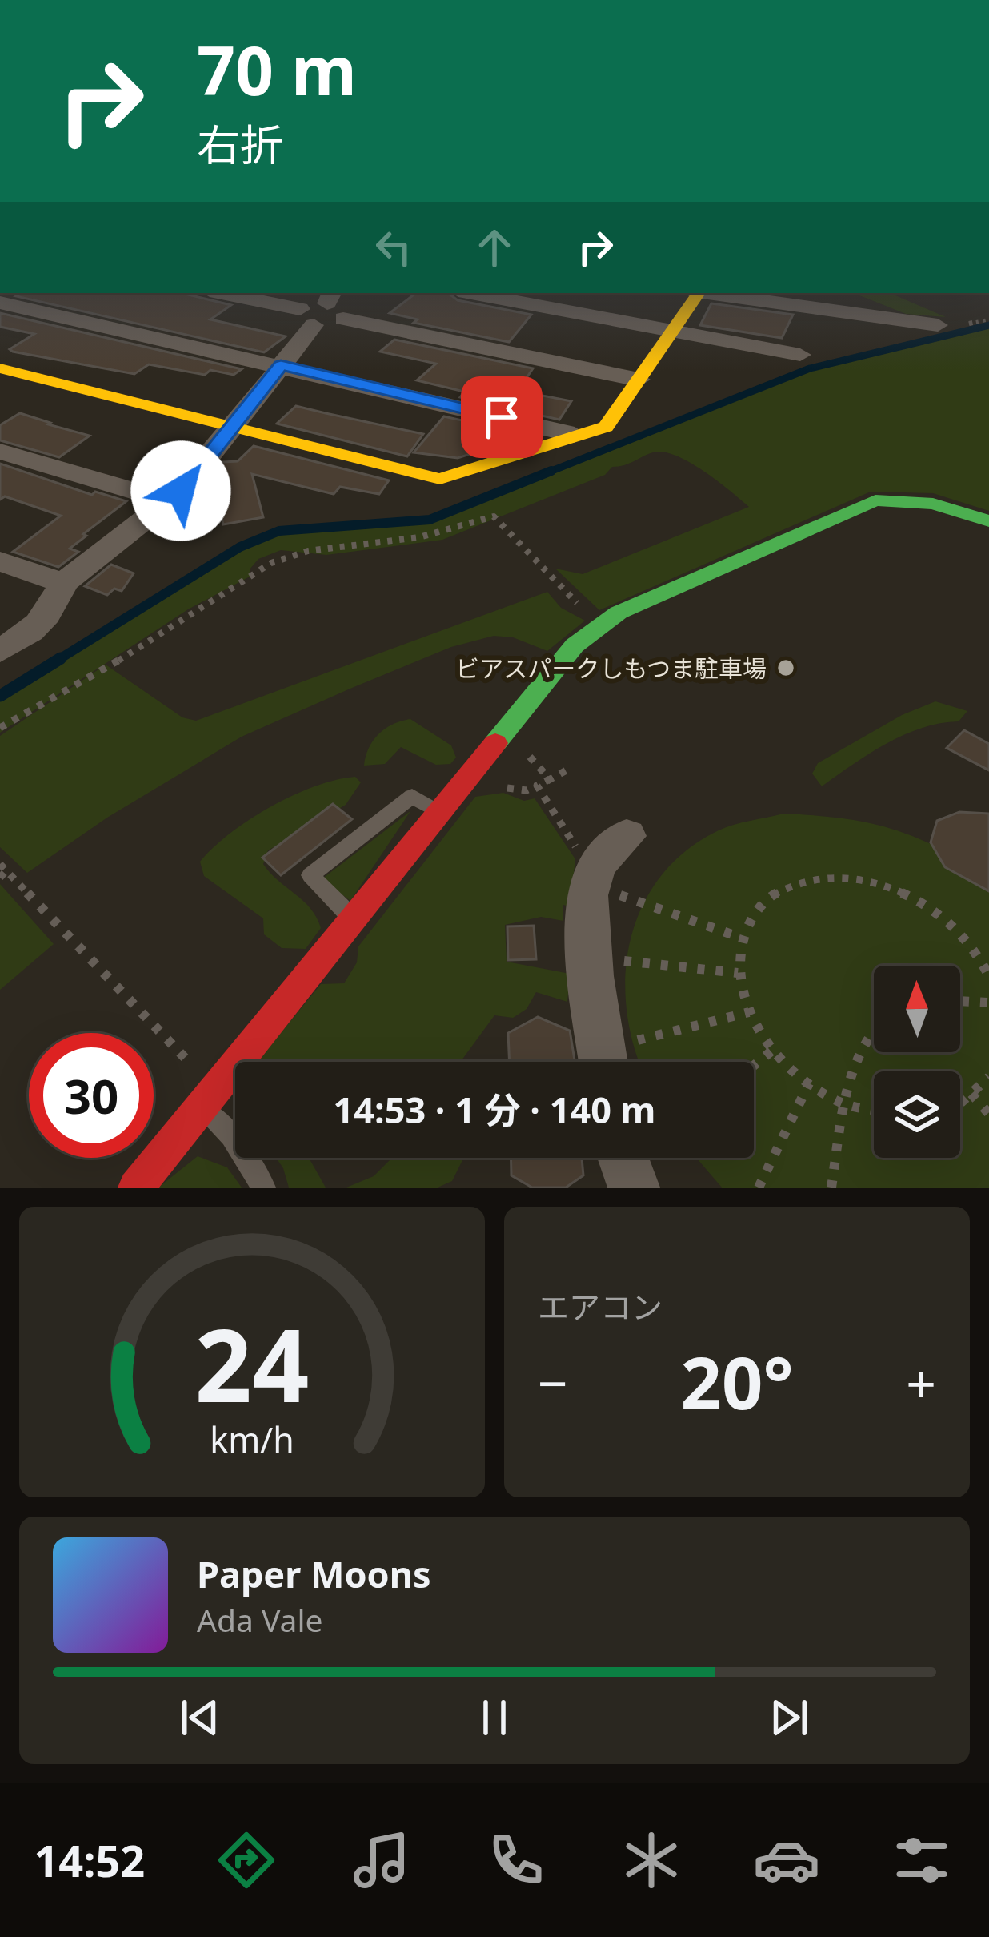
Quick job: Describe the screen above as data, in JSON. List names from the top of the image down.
{
  "places": ["ビアスパークしもつま駐車場"],
  "north": "top",
  "page": {
    "turn": ["70 m", "右折"],
    "limit": "30",
    "trip": "14:53 · 1 分 · 140 m",
    "tile": "エアコン",
    "heat": ["−", "20°", "+"],
    "song": ["Paper Moons", "Ada Vale"],
    "tabs": "14:52",
    "gauge": ["24", "km/h"]
  }
}
